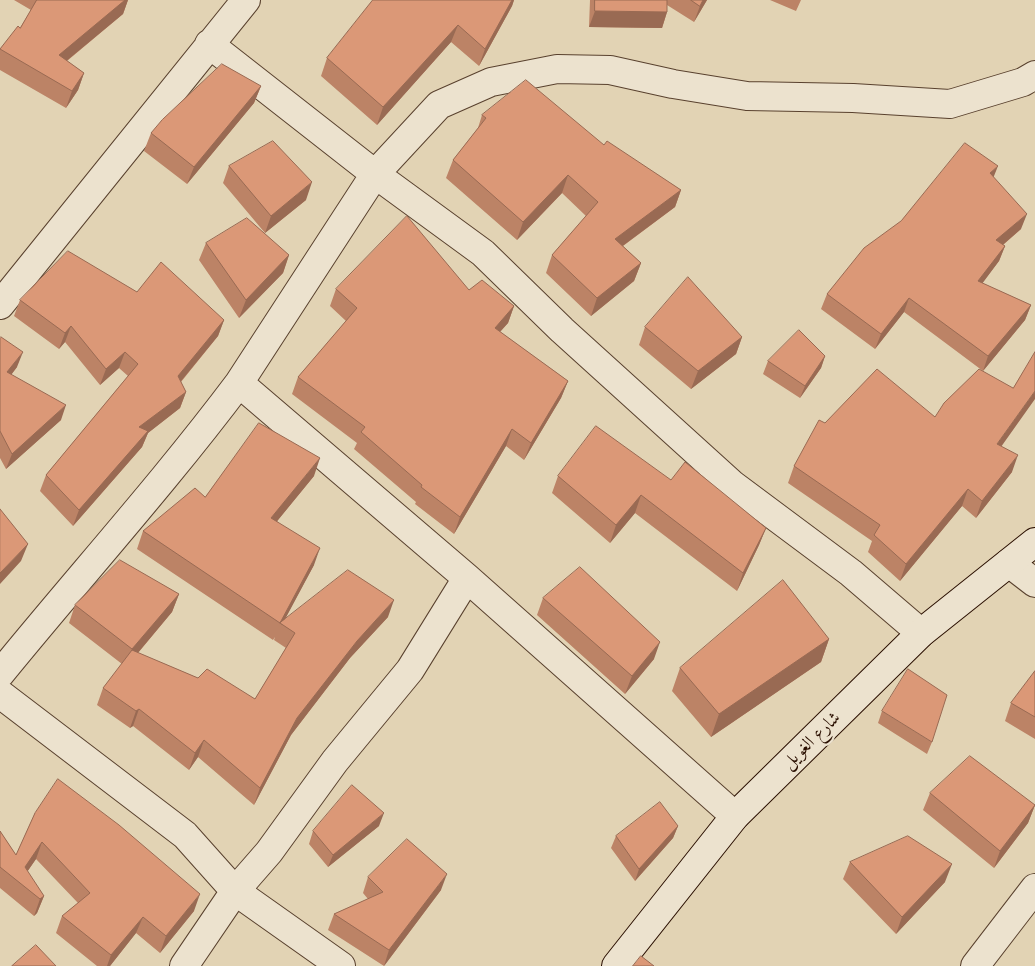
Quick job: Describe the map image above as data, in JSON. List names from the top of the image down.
{
  "streets": {
    "street": ["شارع الغويل"]
  }
}
